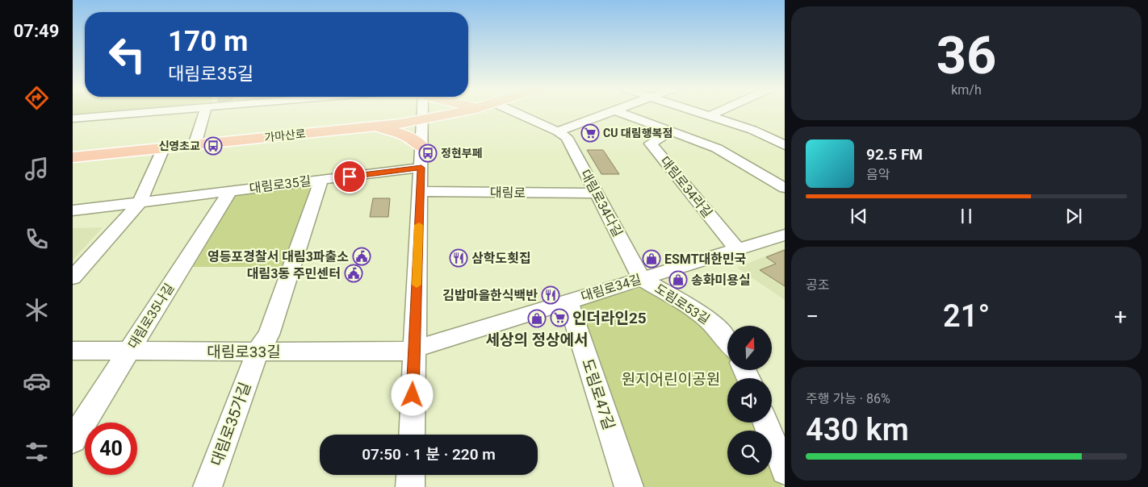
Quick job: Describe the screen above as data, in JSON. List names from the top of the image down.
{
  "streets": {
    "main road": ["가마산로"],
    "street": [
      "대림로35길",
      "대림로34라길",
      "대림로",
      "대림로34다길",
      "대림로34길",
      "도림로53길",
      "대림로35나길",
      "대림로33길",
      "도림로47길",
      "대림로35가길"
    ]
  },
  "crossings": [
    ["대림로35길", "대림로35나길"],
    ["대림로35길", "대림로35가길"],
    ["대림로34라길", "대림로34길"],
    ["대림로", "대림로34다길"],
    ["대림로34다길", "대림로34길"],
    ["대림로34다길", "도림로53길"],
    ["대림로34길", "도림로53길"],
    ["대림로34길", "대림로33길"],
    ["대림로34길", "도림로47길"],
    ["대림로35나길", "대림로33길"],
    ["대림로33길", "대림로35가길"]
  ],
  "parks": ["원지어린이공원"],
  "places": {
    "supermarket": ["CU 대림행복점", "인더라인25"],
    "bus stop": ["신영초교", "정현부페"],
    "public building": ["영등포경찰서 대림3파출소", "대림3동 주민센터"],
    "restaurant": ["삼학도횟집", "김밥마을한식백반"],
    "shop": ["ESMT대한민국", "송화미용실", "세상의 정상에서"]
  },
  "north": "top",
  "page": {
    "tabs": "07:49",
    "tile": [
      ["36", "km/h"],
      "공조",
      ["주행 가능 · 86%", "430 km"]
    ],
    "turn": ["170 m", "대림로35길"],
    "song": ["92.5 FM", "음악"],
    "heat": ["−", "21°", "+"],
    "limit": "40",
    "trip": "07:50 · 1 분 · 220 m"
  }
}
